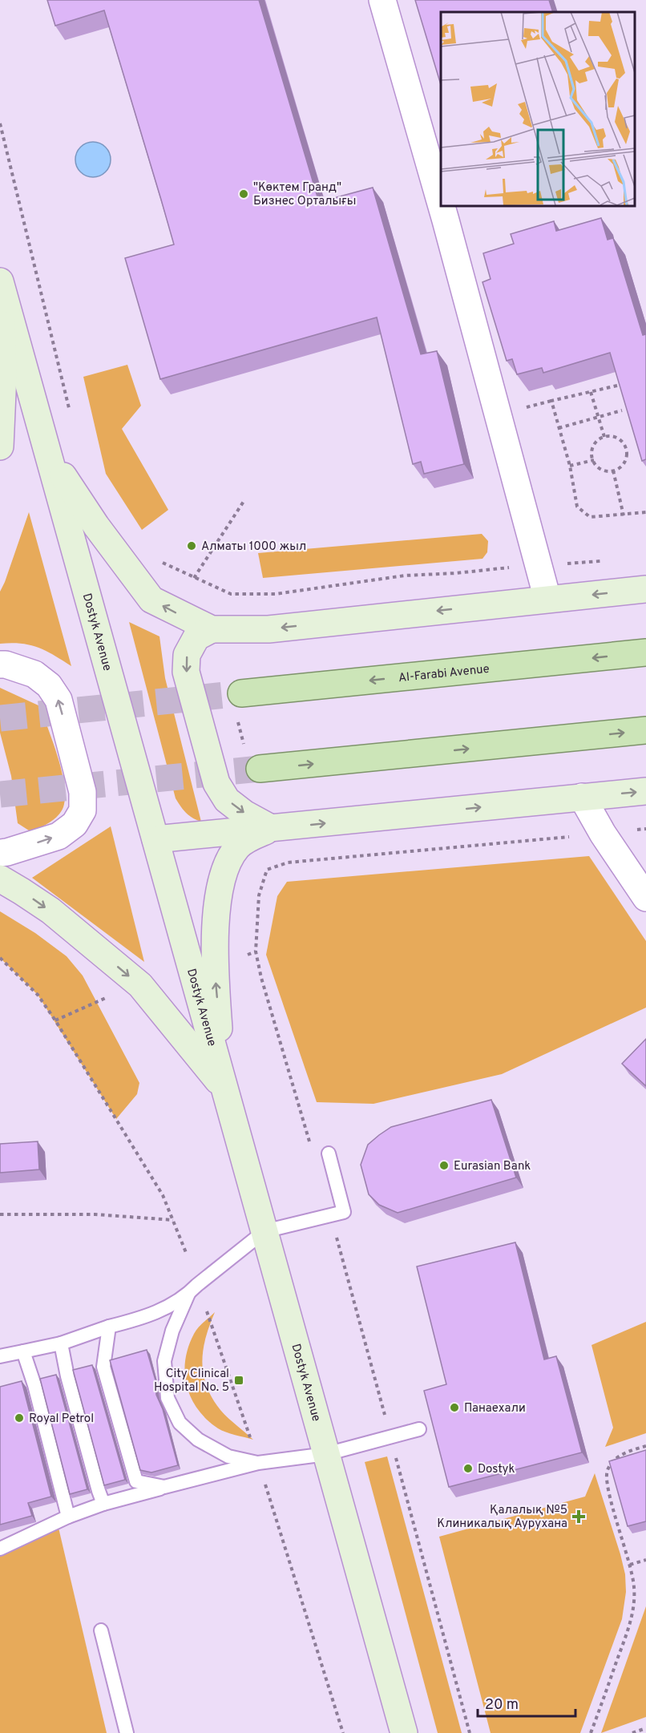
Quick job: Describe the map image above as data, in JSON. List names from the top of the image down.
{
  "streets": {
    "main road": ["Dostyk Avenue", "Al-Farabi Avenue"]
  },
  "places": {
    "other": [
      "\"Көктем Гранд\" Бизнес Орталығы",
      "Алматы 1000 жыл",
      "Eurasian Bank",
      "Панаехали",
      "Royal Petrol",
      "Dostyk"
    ],
    "transit": ["City Clinical Hospital No. 5"],
    "health": ["Қалалық №5 Клиникалық Аурухана"]
  },
  "scale_bar": "20 m"
}
